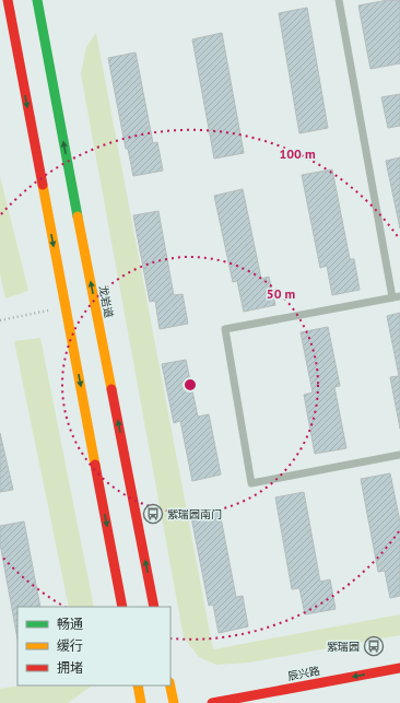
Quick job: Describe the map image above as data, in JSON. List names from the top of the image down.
{
  "streets": {
    "main road": ["龙岩道", "辰兴路"]
  },
  "one_way": ["辰兴路"],
  "places": {
    "bus stop": ["紫瑞园南门", "紫瑞园"]
  },
  "legend": ["畅通", "缓行", "拥堵"],
  "rings": ["100 m", "50 m"]
}
